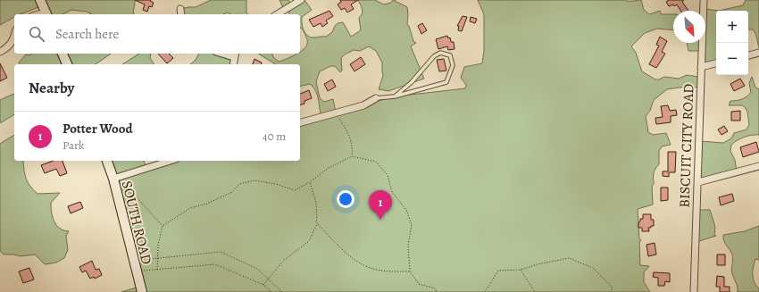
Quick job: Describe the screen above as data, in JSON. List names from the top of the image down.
{
  "streets": {
    "street": ["BISCUIT CITY ROAD", "SOUTH ROAD"]
  },
  "north": "bottom right",
  "page": {
    "map_buttons": ["+", "−"],
    "search": "Search here",
    "heading": "Nearby",
    "list": [
      {
        "mark": "1",
        "name": "Potter Wood",
        "note": "Park",
        "value": "40 m"
      }
    ],
    "pins": "1"
  }
}
